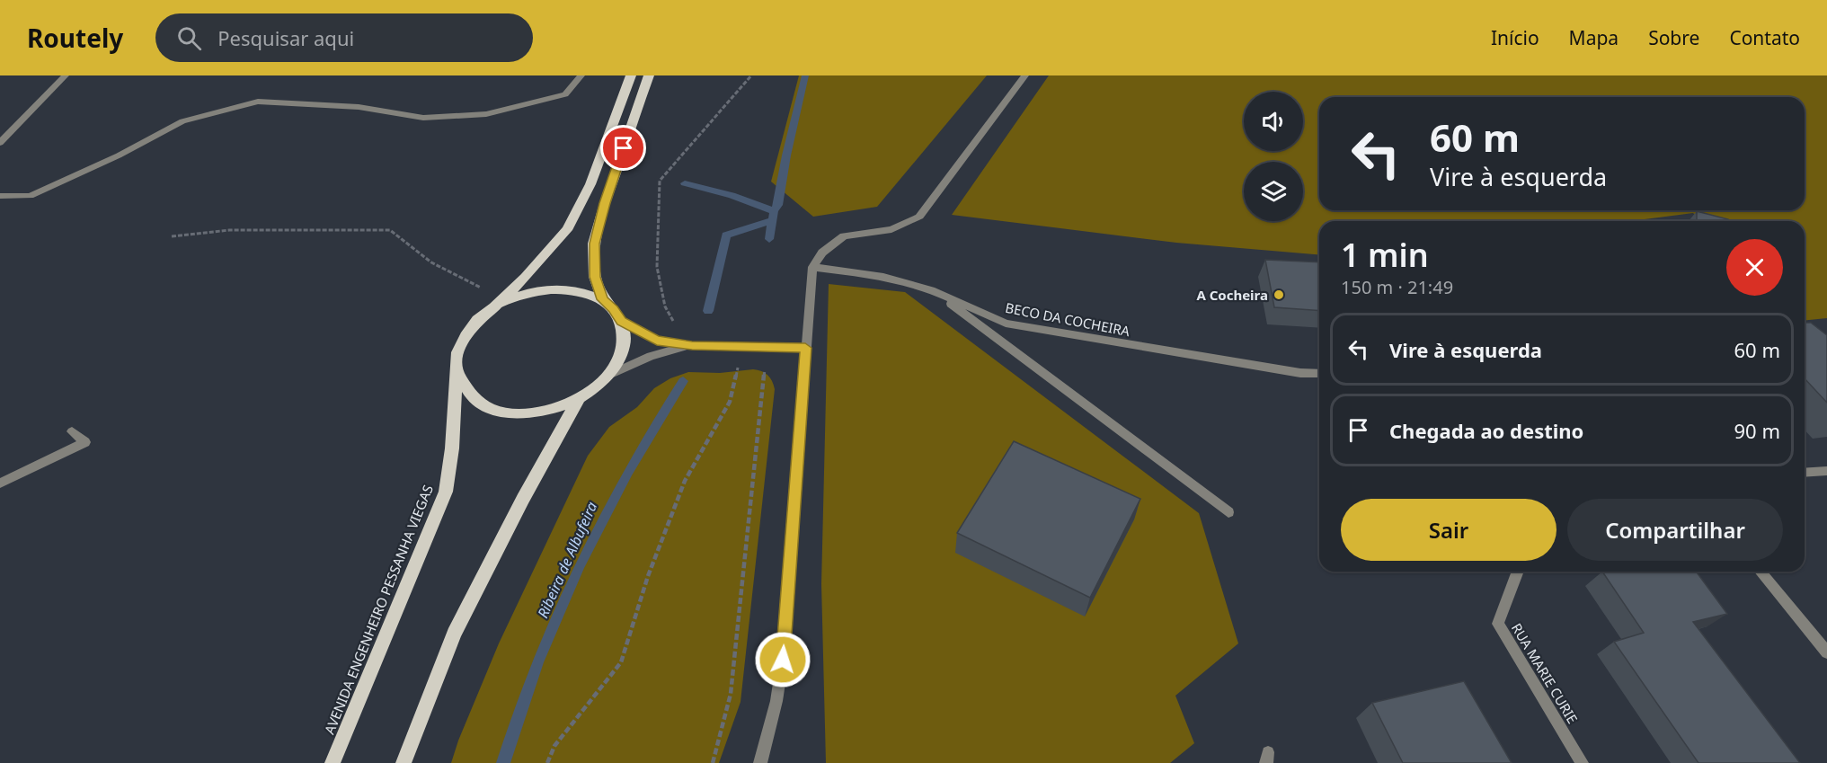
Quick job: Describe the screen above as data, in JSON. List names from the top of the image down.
{
  "streets": {
    "main road": ["AVENIDA ENGENHEIRO PESSANHA VIEGAS"],
    "street": ["BECO DA COCHEIRA", "RUA MARIE CURIE"]
  },
  "water": ["Ribeira de Albufeira"],
  "places": ["A Cocheira"],
  "page": {
    "header": "Routely",
    "search": "Pesquisar aqui",
    "nav": [
      "Início",
      "Mapa",
      "Sobre",
      "Contato"
    ],
    "turn": ["60 m", "Vire à esquerda"],
    "heading": ["1 min", "150 m · 21:49"],
    "list": [
      {
        "name": "Vire à esquerda",
        "value": "60 m"
      },
      {
        "name": "Chegada ao destino",
        "value": "90 m"
      }
    ],
    "buttons": ["Sair", "Compartilhar"]
  }
}
